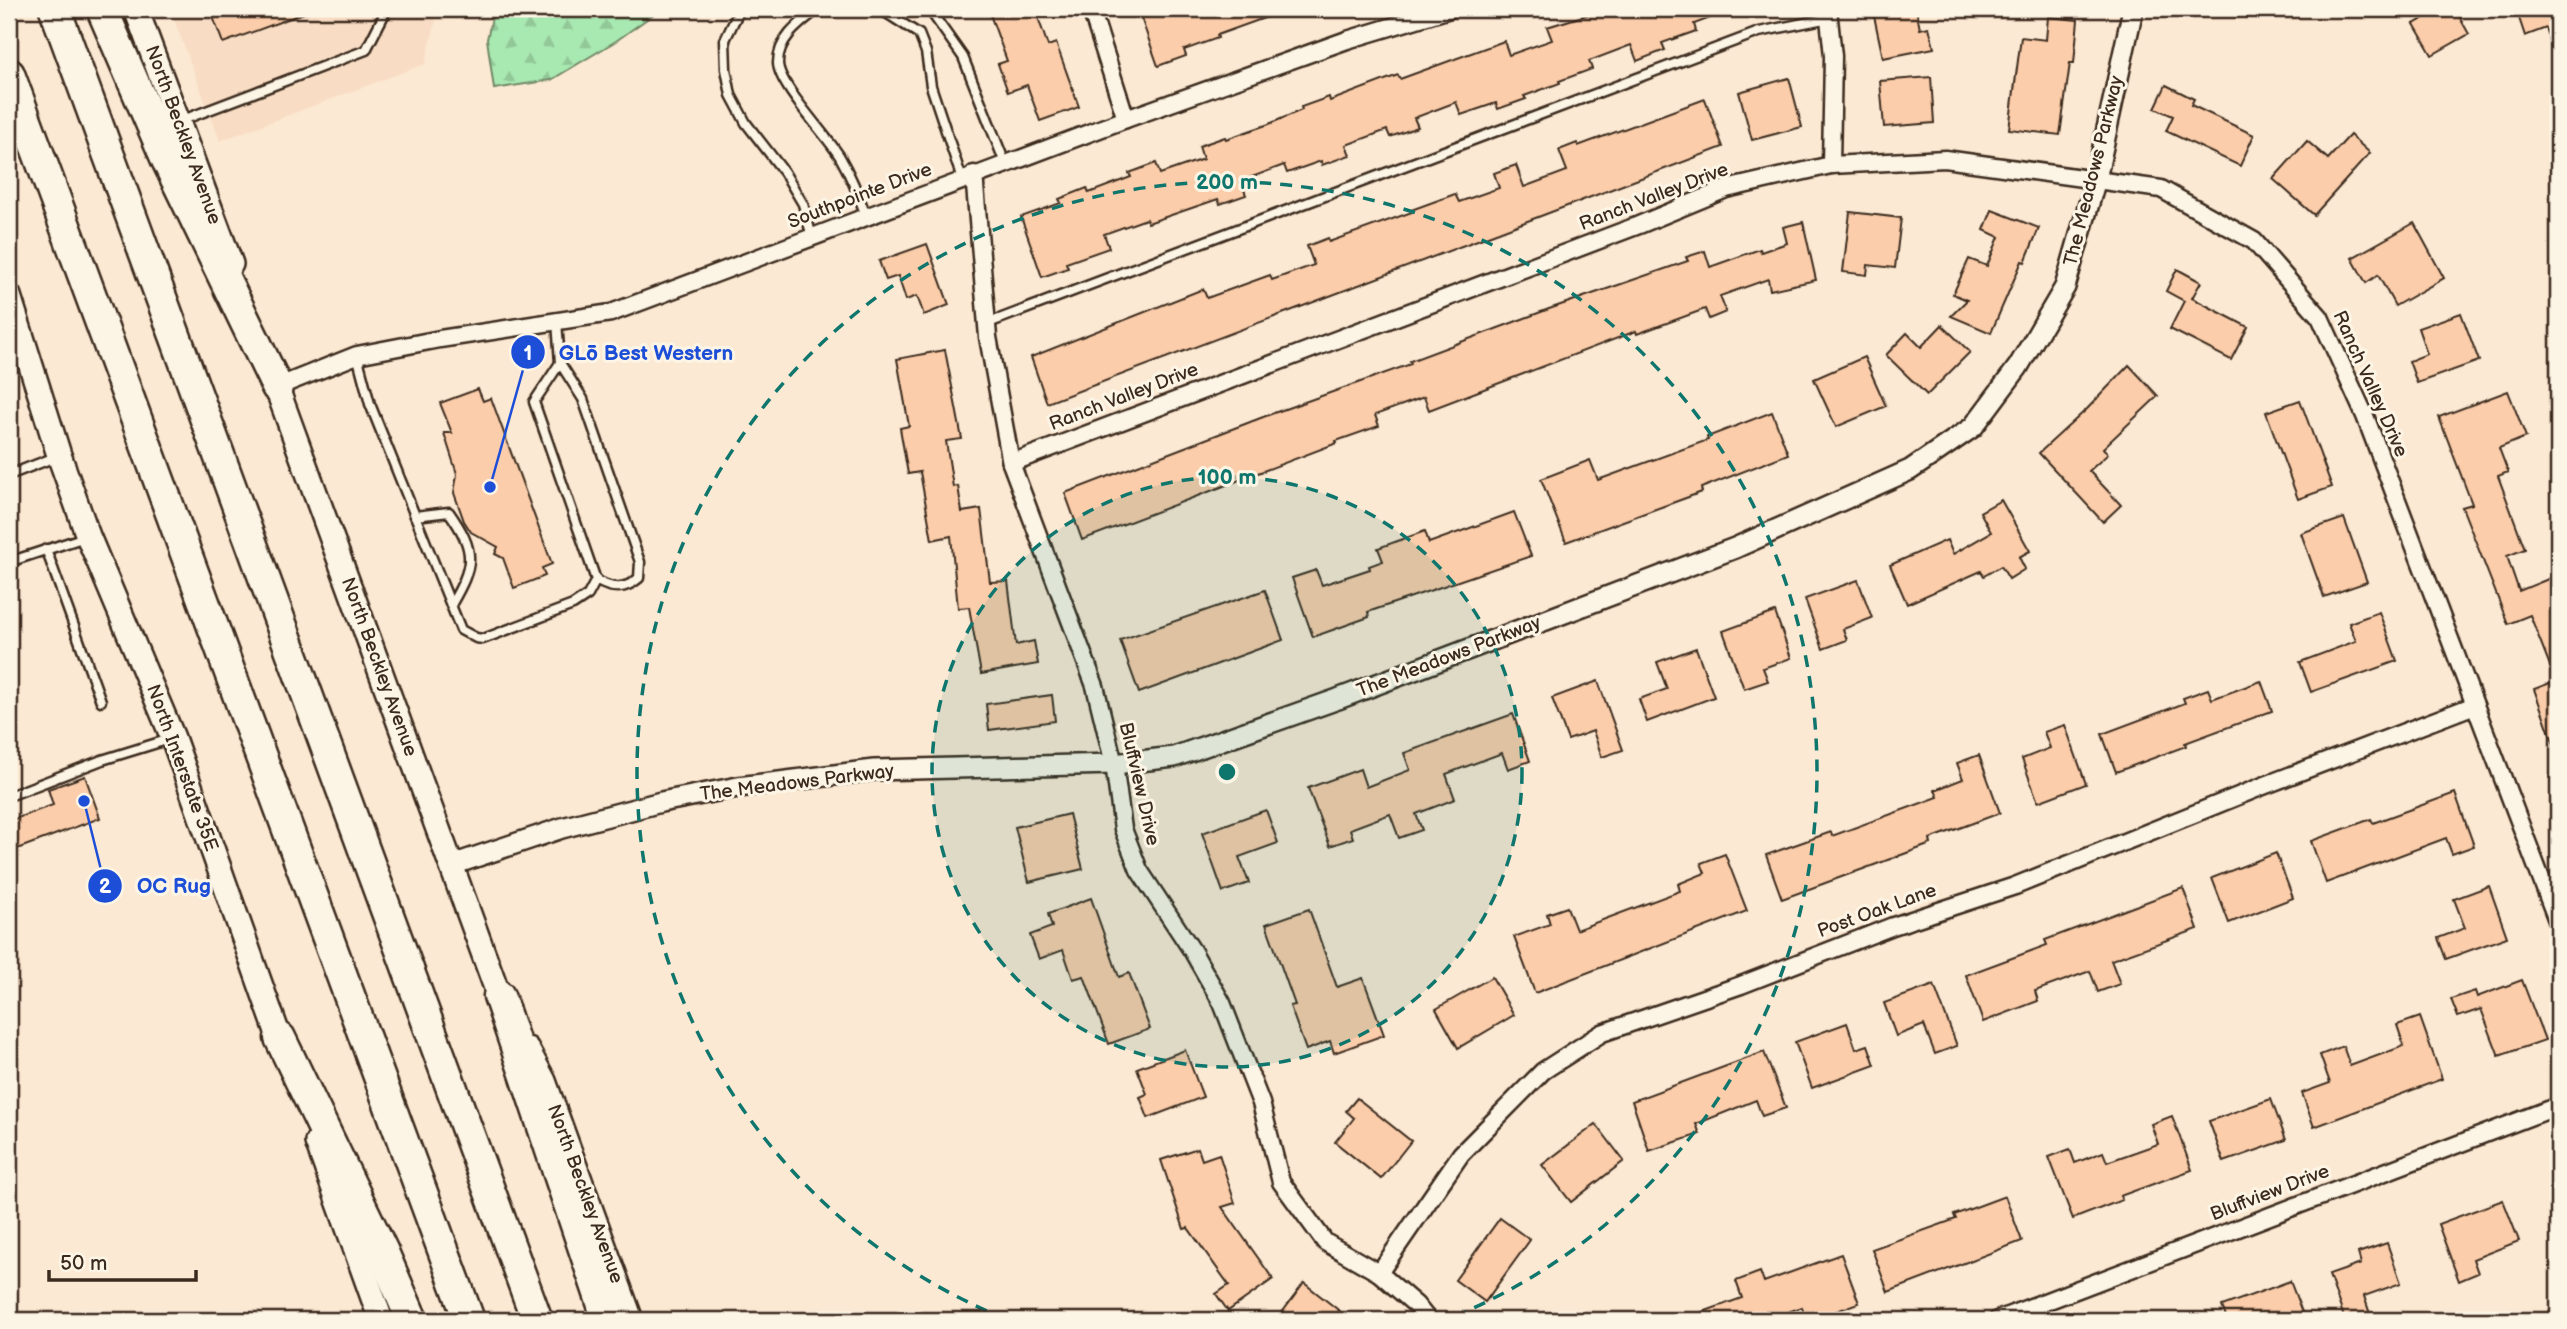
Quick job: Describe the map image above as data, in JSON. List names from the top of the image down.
{
  "streets": {
    "main road": ["North Beckley Avenue", "North Interstate 35E"],
    "street": [
      "The Meadows Parkway",
      "Southpointe Drive",
      "Ranch Valley Drive",
      "Bluffview Drive",
      "Post Oak Lane"
    ]
  },
  "crossings": [
    ["North Beckley Avenue", "The Meadows Parkway"],
    ["North Beckley Avenue", "Southpointe Drive"],
    ["The Meadows Parkway", "Ranch Valley Drive"],
    ["The Meadows Parkway", "Bluffview Drive"],
    ["Southpointe Drive", "Bluffview Drive"],
    ["Ranch Valley Drive", "Bluffview Drive"],
    ["Ranch Valley Drive", "Post Oak Lane"],
    ["Bluffview Drive", "Post Oak Lane"]
  ],
  "places": ["GLō Best Western", "OC Rug"],
  "scale_bar": "50 m",
  "rings": ["200 m", "100 m"]
}
